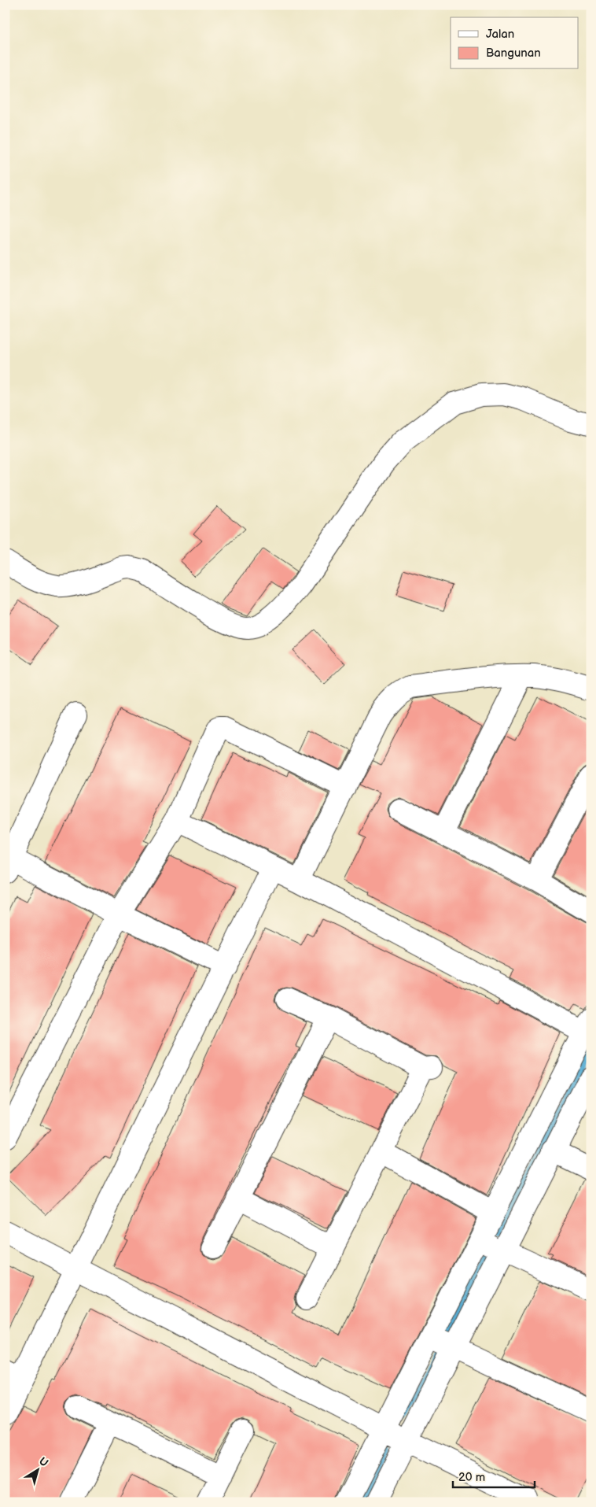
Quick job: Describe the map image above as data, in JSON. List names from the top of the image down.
{
  "legend": ["Jalan", "Bangunan"],
  "scale_bar": "20 m",
  "north": "top right"
}
